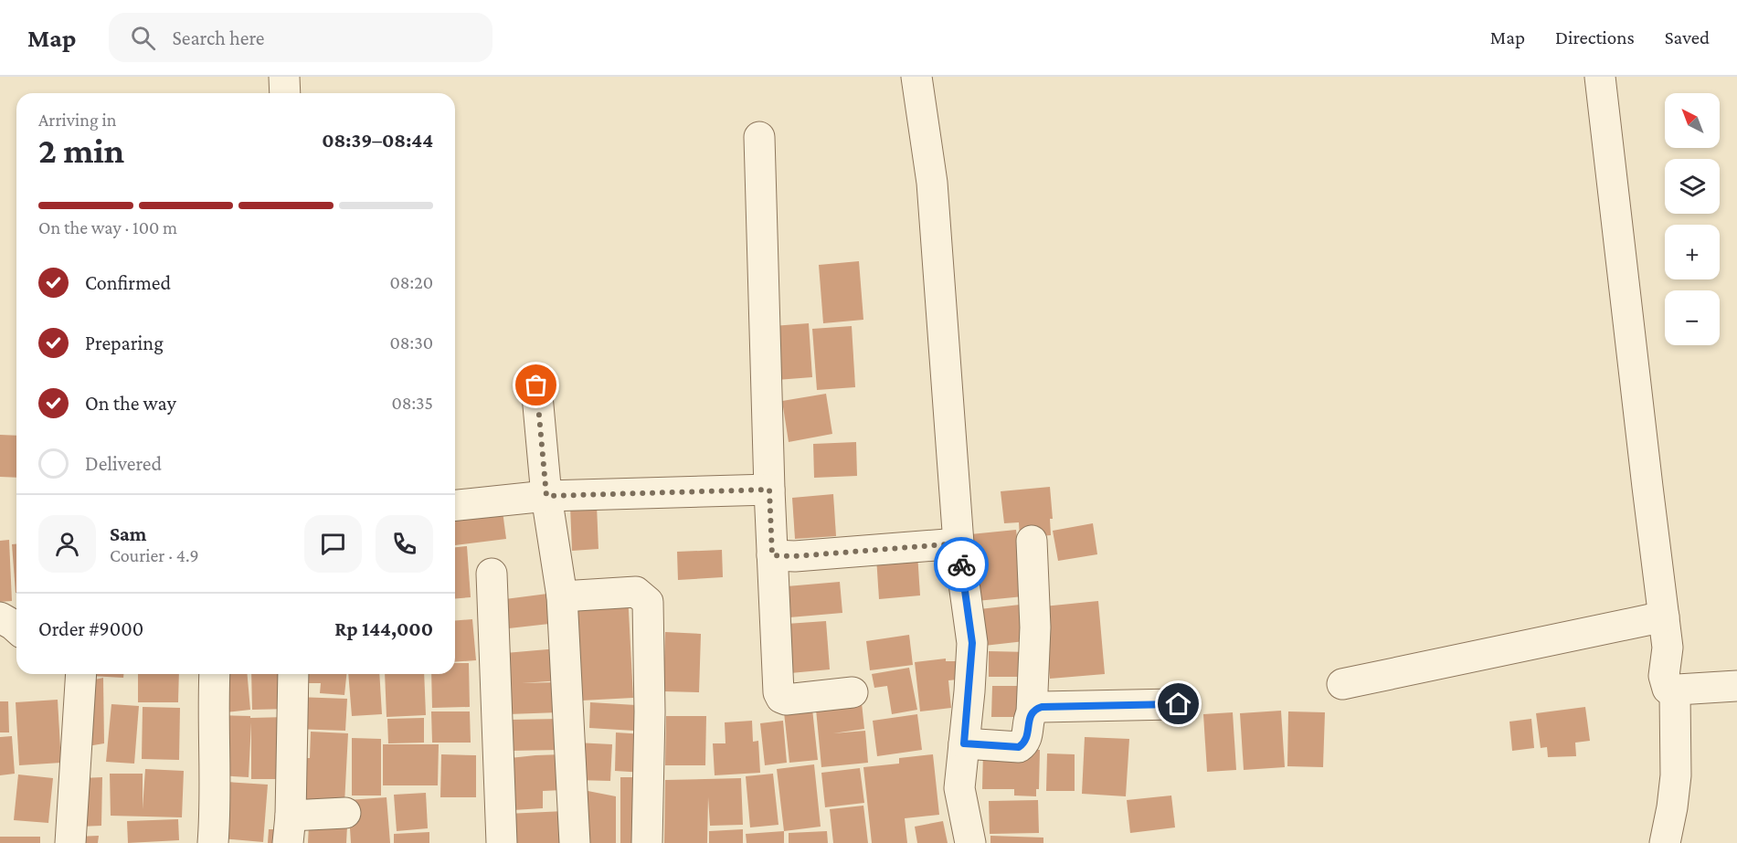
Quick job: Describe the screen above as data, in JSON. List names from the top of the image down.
{
  "north": "top left",
  "page": {
    "header": "Map",
    "search": "Search here",
    "nav": ["Map", "Directions", "Saved"],
    "map_buttons": ["+", "−"],
    "heading": ["2 min", "Arriving in", "08:39–08:44"],
    "panel": [
      "Sam",
      "Courier · 4.9",
      "Order #9000",
      "Rp 144,000"
    ],
    "bar": "On the way · 100 m",
    "list": [
      ["Confirmed", "08:20"],
      ["Preparing", "08:30"],
      ["On the way", "08:35"],
      "Delivered"
    ]
  }
}
